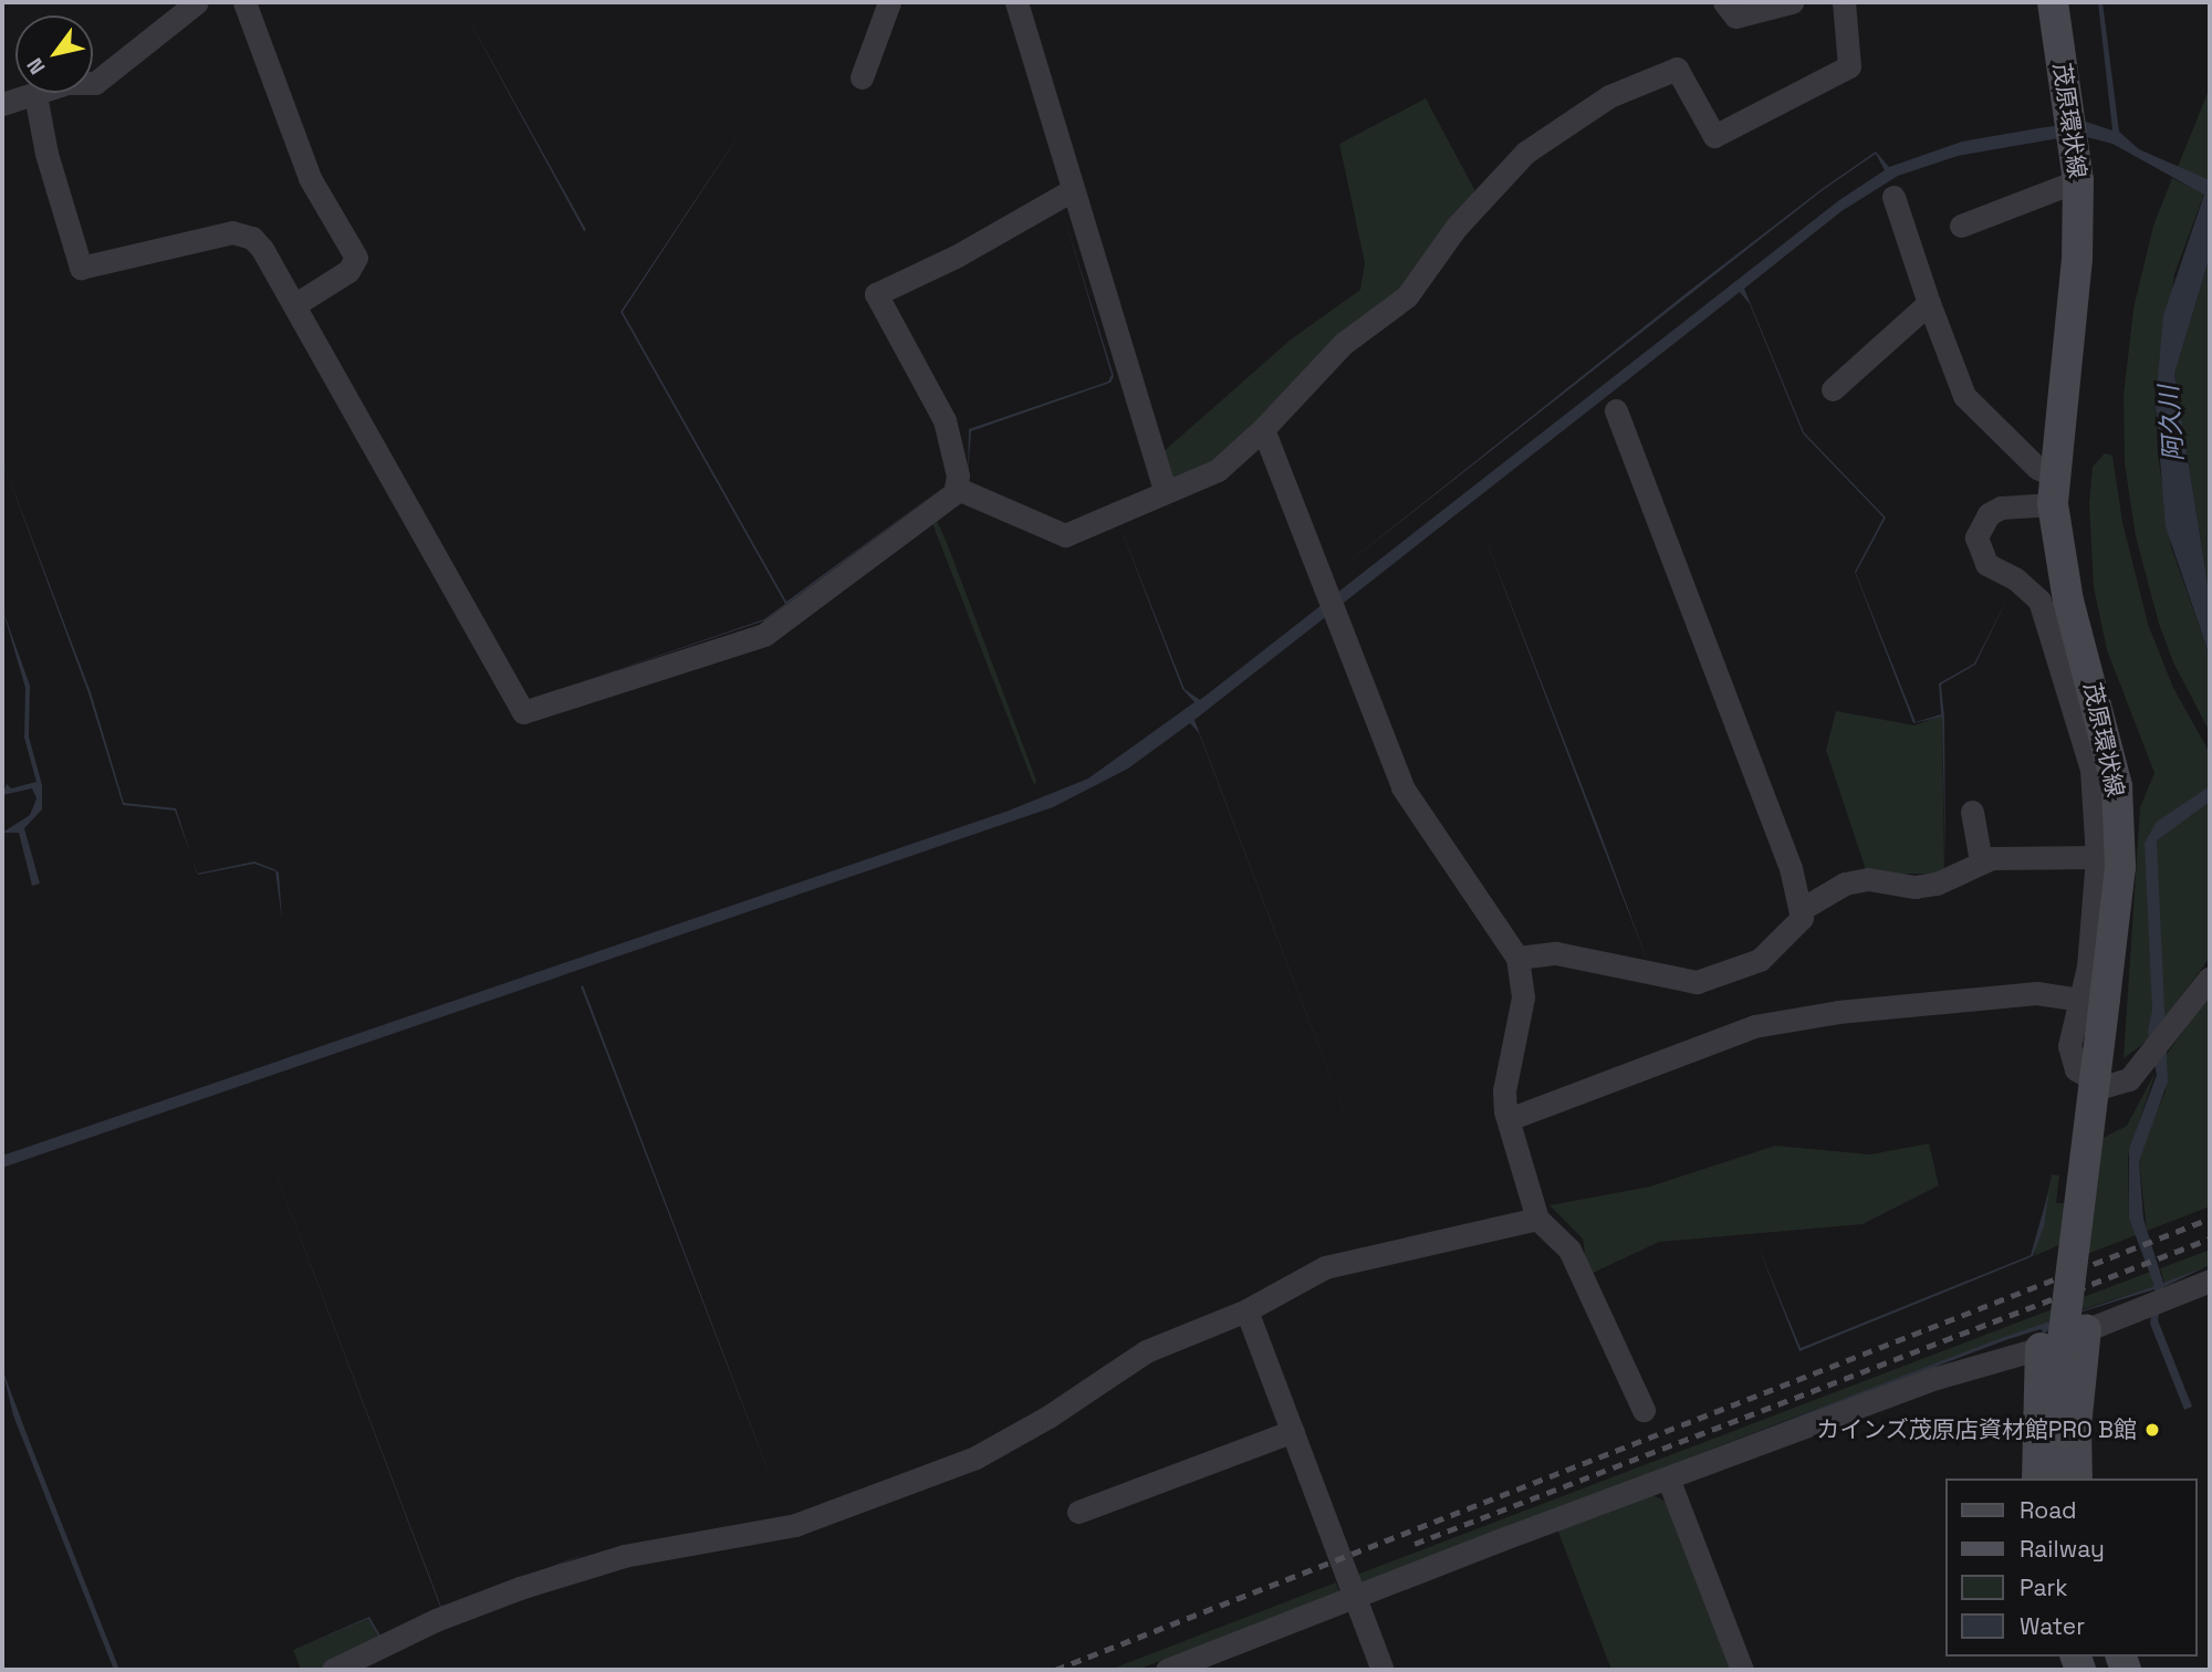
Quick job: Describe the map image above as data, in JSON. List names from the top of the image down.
{
  "streets": {
    "main road": ["茂原環状線"]
  },
  "water": ["阿久川"],
  "places": ["カインズ茂原店資材館PRO B館"],
  "legend": [
    "Road",
    "Railway",
    "Park",
    "Water"
  ],
  "north": "bottom left"
}
